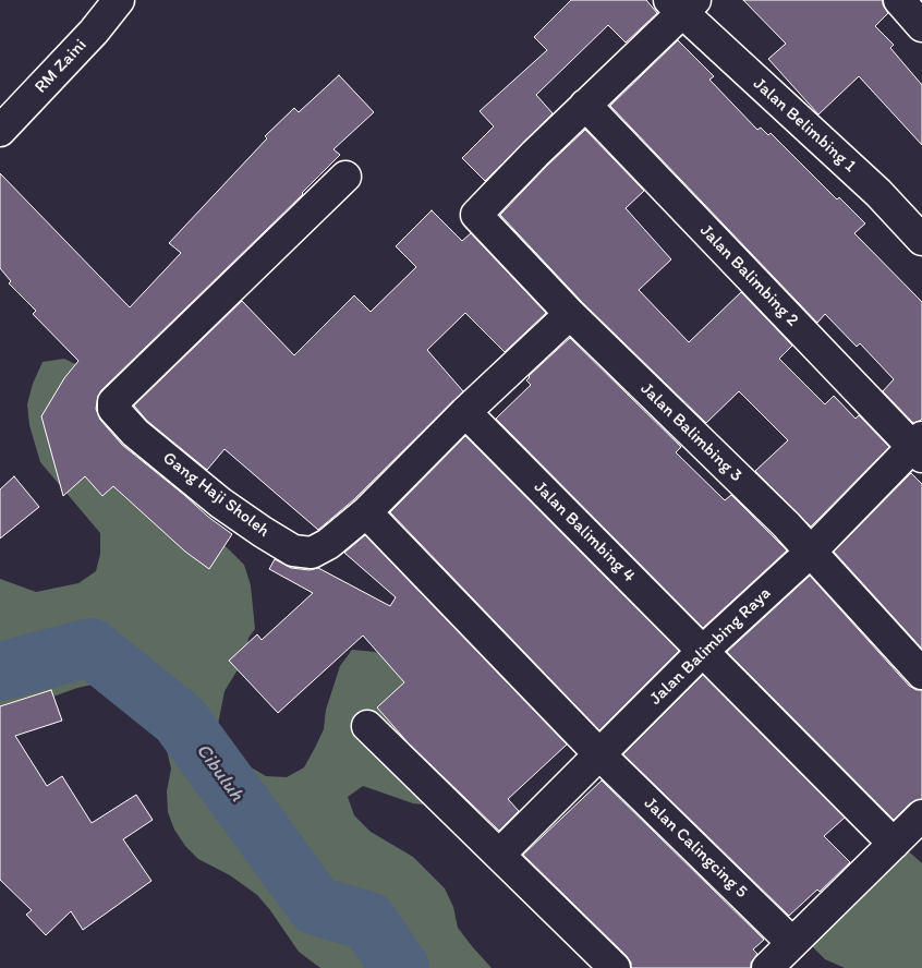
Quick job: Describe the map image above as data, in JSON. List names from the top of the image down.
{
  "streets": {
    "street": [
      "RM Zaini",
      "Jalan Belimbing 1",
      "Jalan Balimbing 2",
      "Jalan Balimbing 3",
      "Gang Haji Sholeh",
      "Jalan Balimbing 4",
      "Jalan Balimbing Raya",
      "Jalan Calingcing 5"
    ]
  },
  "crossings": [
    ["Jalan Balimbing 2", "Jalan Balimbing 3"],
    ["Jalan Balimbing 2", "Jalan Balimbing Raya"],
    ["Jalan Balimbing 3", "Gang Haji Sholeh"],
    ["Jalan Balimbing 3", "Jalan Balimbing Raya"],
    ["Gang Haji Sholeh", "Jalan Balimbing 4"],
    ["Gang Haji Sholeh", "Jalan Calingcing 5"],
    ["Jalan Balimbing 4", "Jalan Balimbing Raya"],
    ["Jalan Balimbing Raya", "Jalan Calingcing 5"]
  ],
  "water": ["Cibuluh"]
}
